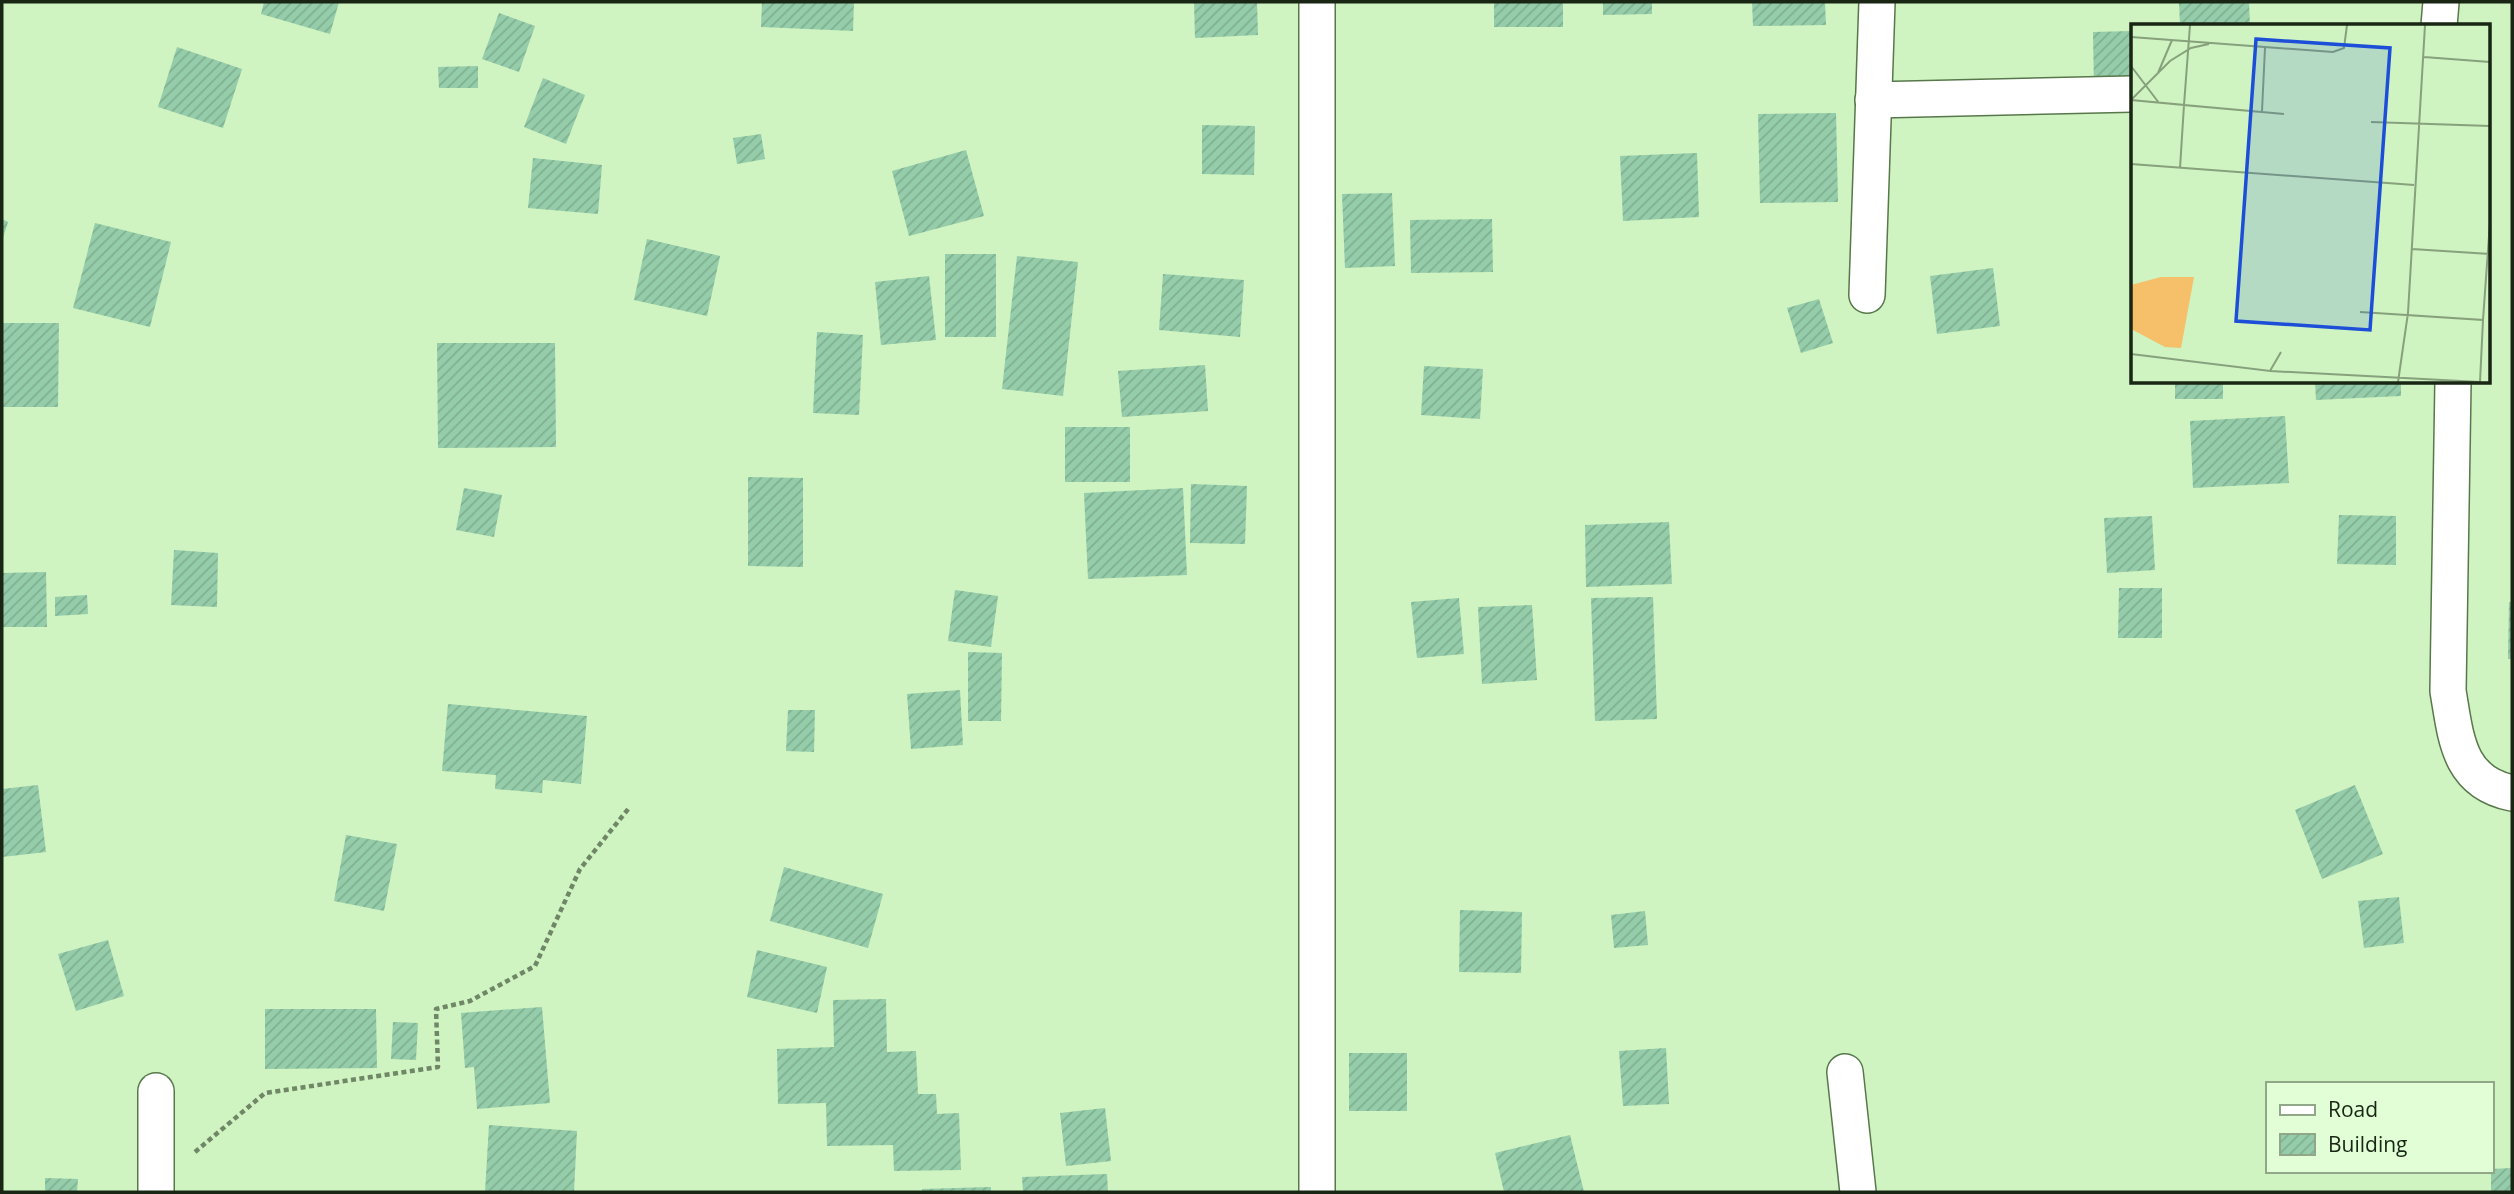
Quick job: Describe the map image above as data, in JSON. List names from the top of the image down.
{
  "legend": ["Road", "Building"]
}
